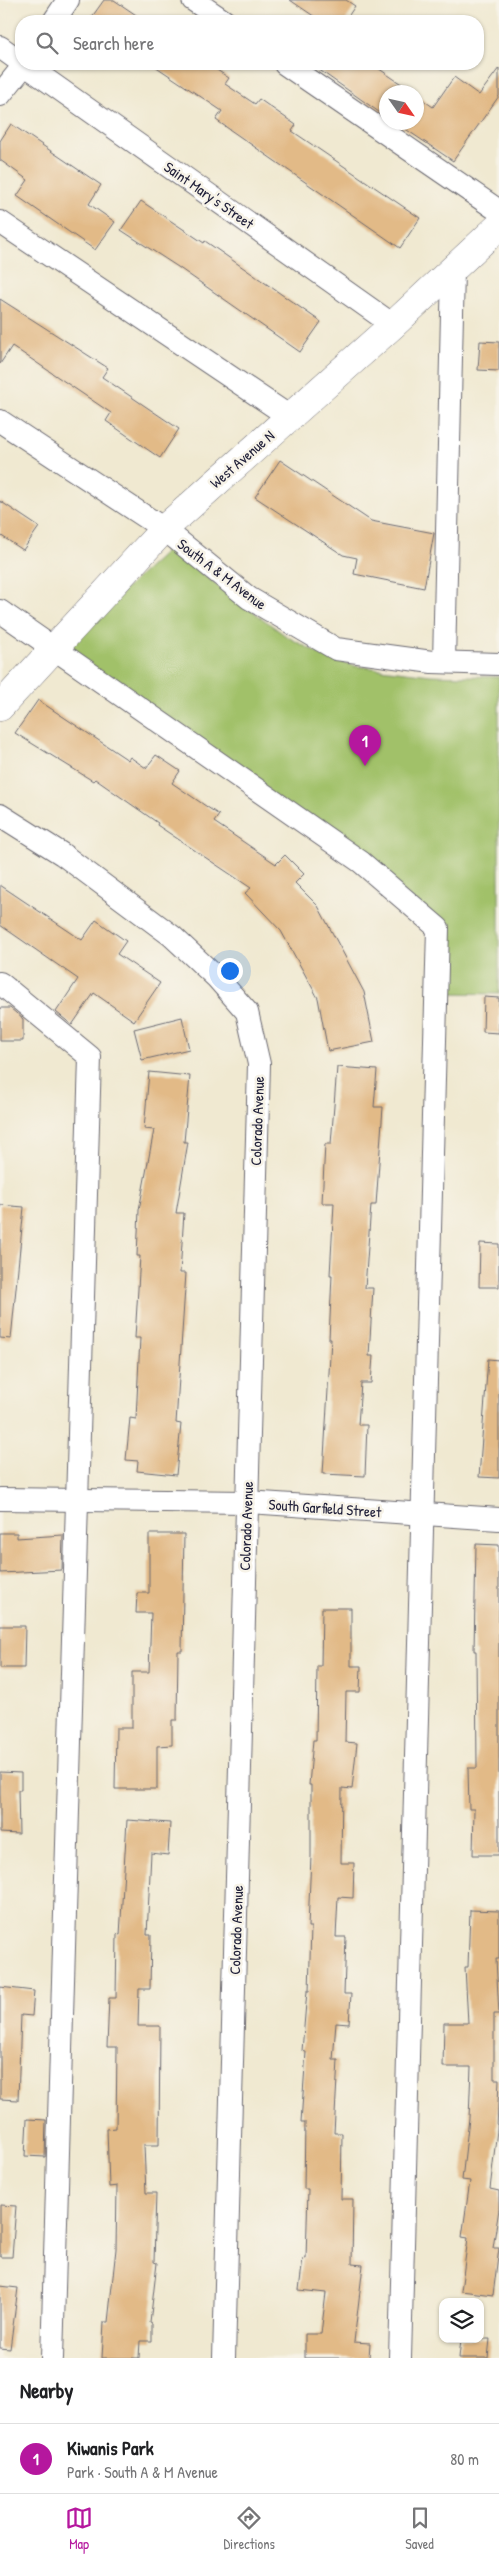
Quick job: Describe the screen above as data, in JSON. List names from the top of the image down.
{
  "streets": {
    "main road": ["West Avenue N"],
    "street": [
      "Saint Mary's Street",
      "South A & M Avenue",
      "Colorado Avenue",
      "South Garfield Street"
    ]
  },
  "crossings": [
    ["Saint Mary's Street", "West Avenue N"],
    ["West Avenue N", "South A & M Avenue"],
    ["Colorado Avenue", "South Garfield Street"]
  ],
  "north": "bottom right",
  "page": {
    "search": "Search here",
    "pins": "1",
    "heading": "Nearby",
    "list": [
      {
        "mark": "1",
        "name": "Kiwanis Park",
        "note": "Park · South A & M Avenue",
        "value": "80 m"
      }
    ],
    "nav": ["Map", "Directions", "Saved"]
  }
}
